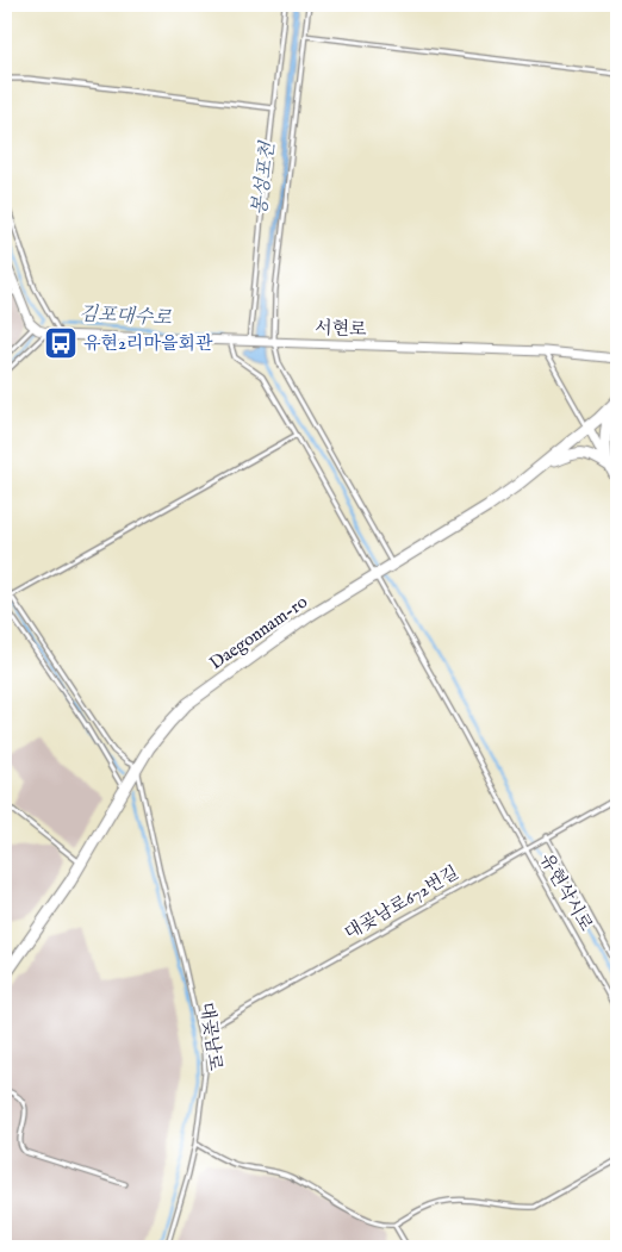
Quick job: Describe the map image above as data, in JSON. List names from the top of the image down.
{
  "streets": {
    "street": ["서현로", "Daegonnam-ro"],
    "lane": ["유현삭시로", "대곶남로672번길", "대곶남로"]
  },
  "crossings": [
    ["서현로", "유현삭시로"],
    ["Daegonnam-ro", "유현삭시로"],
    ["Daegonnam-ro", "대곶남로"],
    ["유현삭시로", "대곶남로672번길"],
    ["대곶남로672번길", "대곶남로"]
  ],
  "water": ["봉성포천", "김포대수로"],
  "places": {
    "bus stop": ["유현2리마을회관"]
  }
}
